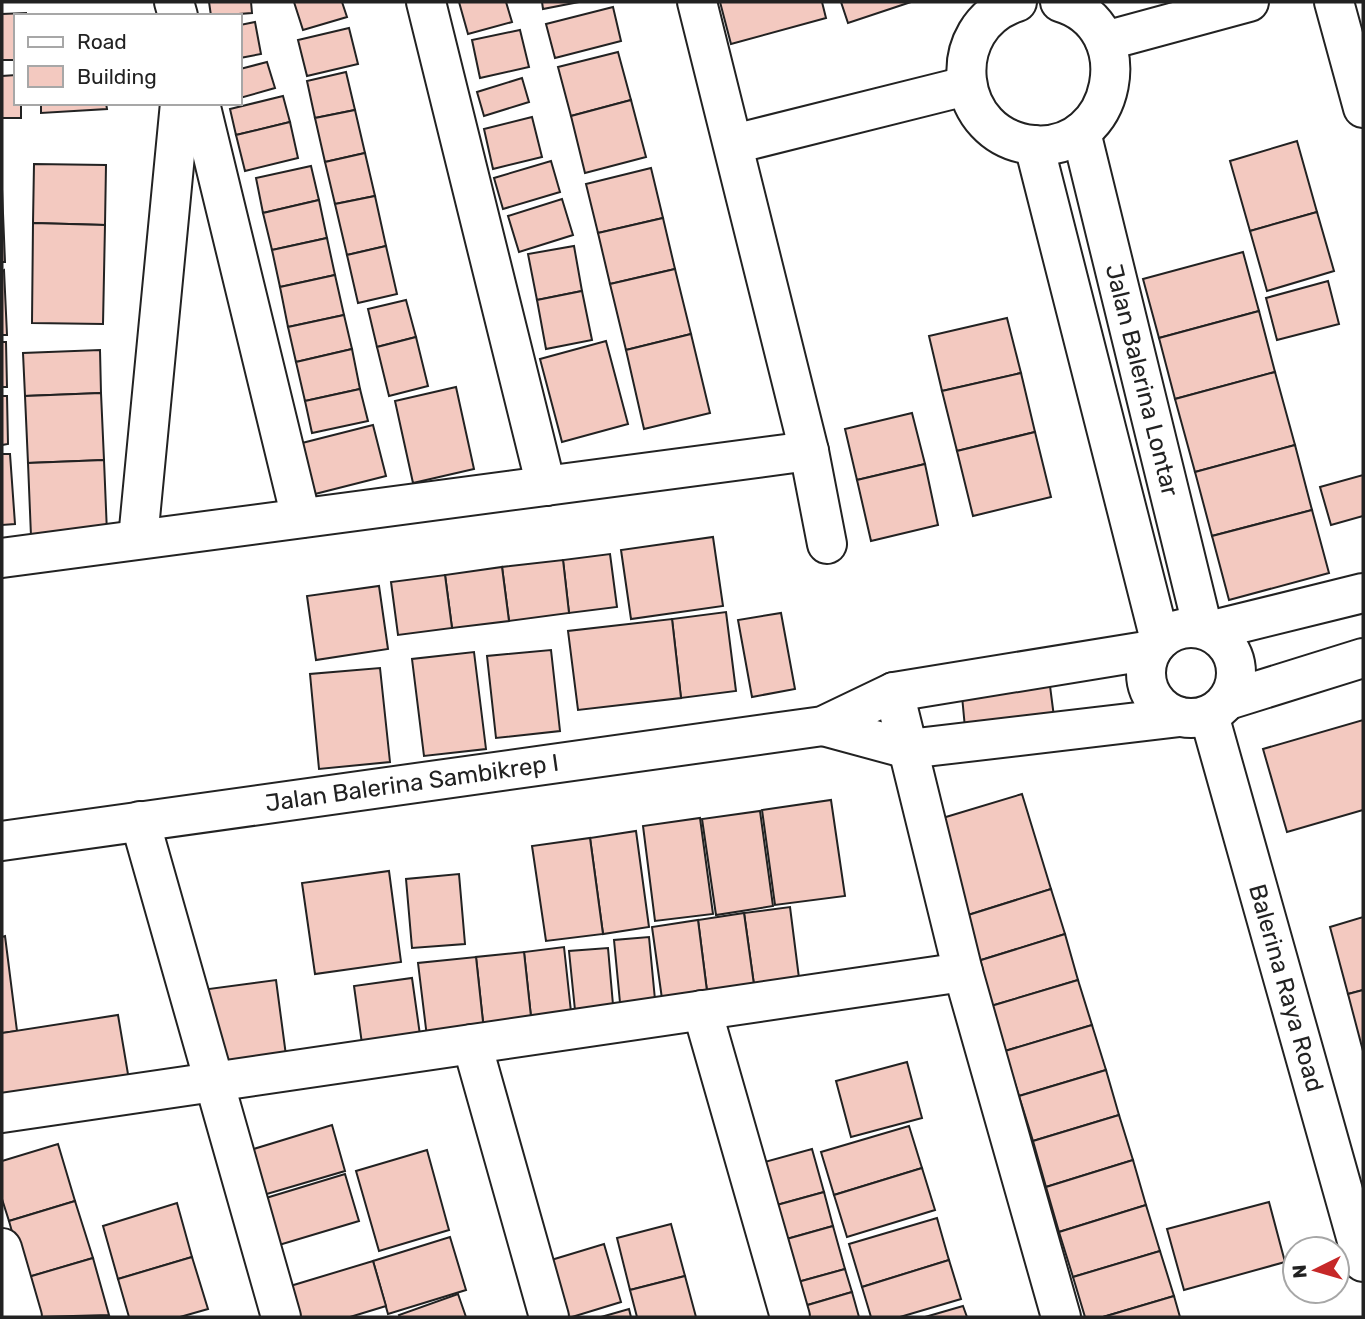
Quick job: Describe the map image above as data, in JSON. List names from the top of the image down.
{
  "streets": {
    "street": ["Jalan Balerina Lontar", "Jalan Balerina Sambikrep I", "Balerina Raya Road"]
  },
  "crossings": [
    ["Jalan Balerina Lontar", "Jalan Balerina Sambikrep I"],
    ["Jalan Balerina Lontar", "Balerina Raya Road"],
    ["Jalan Balerina Sambikrep I", "Balerina Raya Road"]
  ],
  "legend": ["Road", "Building"],
  "north": "left"
}
